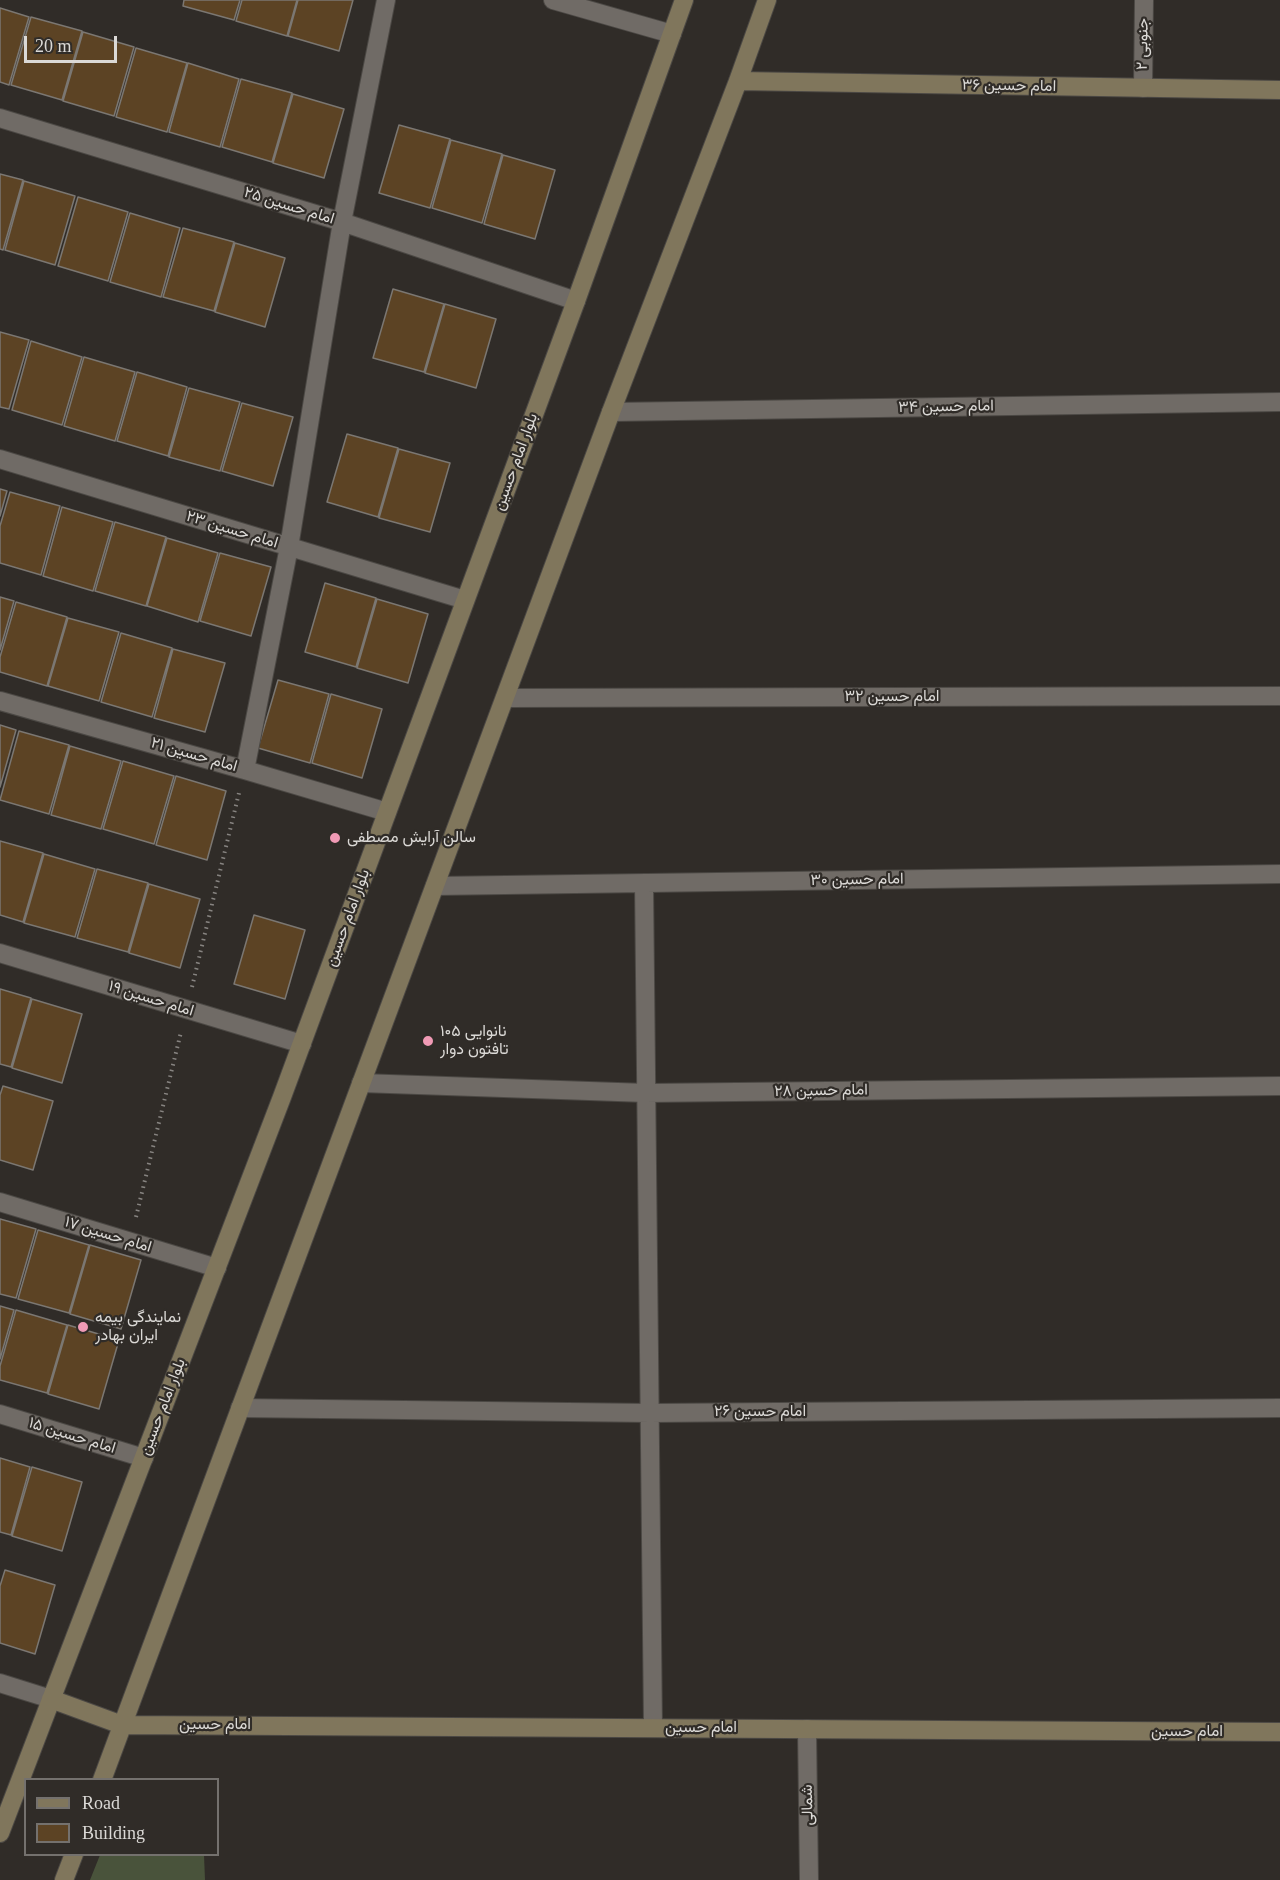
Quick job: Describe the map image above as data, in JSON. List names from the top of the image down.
{
  "streets": {
    "main road": ["امام حسین ۳۶", "بلوار امام حسین", "امام حسین"],
    "street": [
      "۲ جنوبی",
      "امام حسین ۲۵",
      "امام حسین ۳۴",
      "امام حسین ۲۳",
      "امام حسین ۳۲",
      "امام حسین ۲۱",
      "امام حسین ۳۰",
      "امام حسین ۱۹",
      "امام حسین ۲۸",
      "امام حسین ۱۷",
      "امام حسین ۲۶",
      "امام حسین ۱۵",
      "شمالی"
    ]
  },
  "crossings": [
    ["۲ جنوبی", "امام حسین ۳۶"],
    ["امام حسین ۲۵", "بلوار امام حسین"],
    ["بلوار امام حسین", "امام حسین ۲۳"],
    ["بلوار امام حسین", "امام حسین ۲۱"],
    ["بلوار امام حسین", "امام حسین ۱۹"],
    ["بلوار امام حسین", "امام حسین ۱۷"],
    ["بلوار امام حسین", "امام حسین ۱۵"],
    ["امام حسین", "شمالی"]
  ],
  "places": ["سالن آرایش مصطفی", "نانوایی ۱۰۵ تافتون دوار", "نمایندگی بیمه ایران بهادر"],
  "legend": ["Road", "Building"],
  "scale_bar": "20 m"
}
